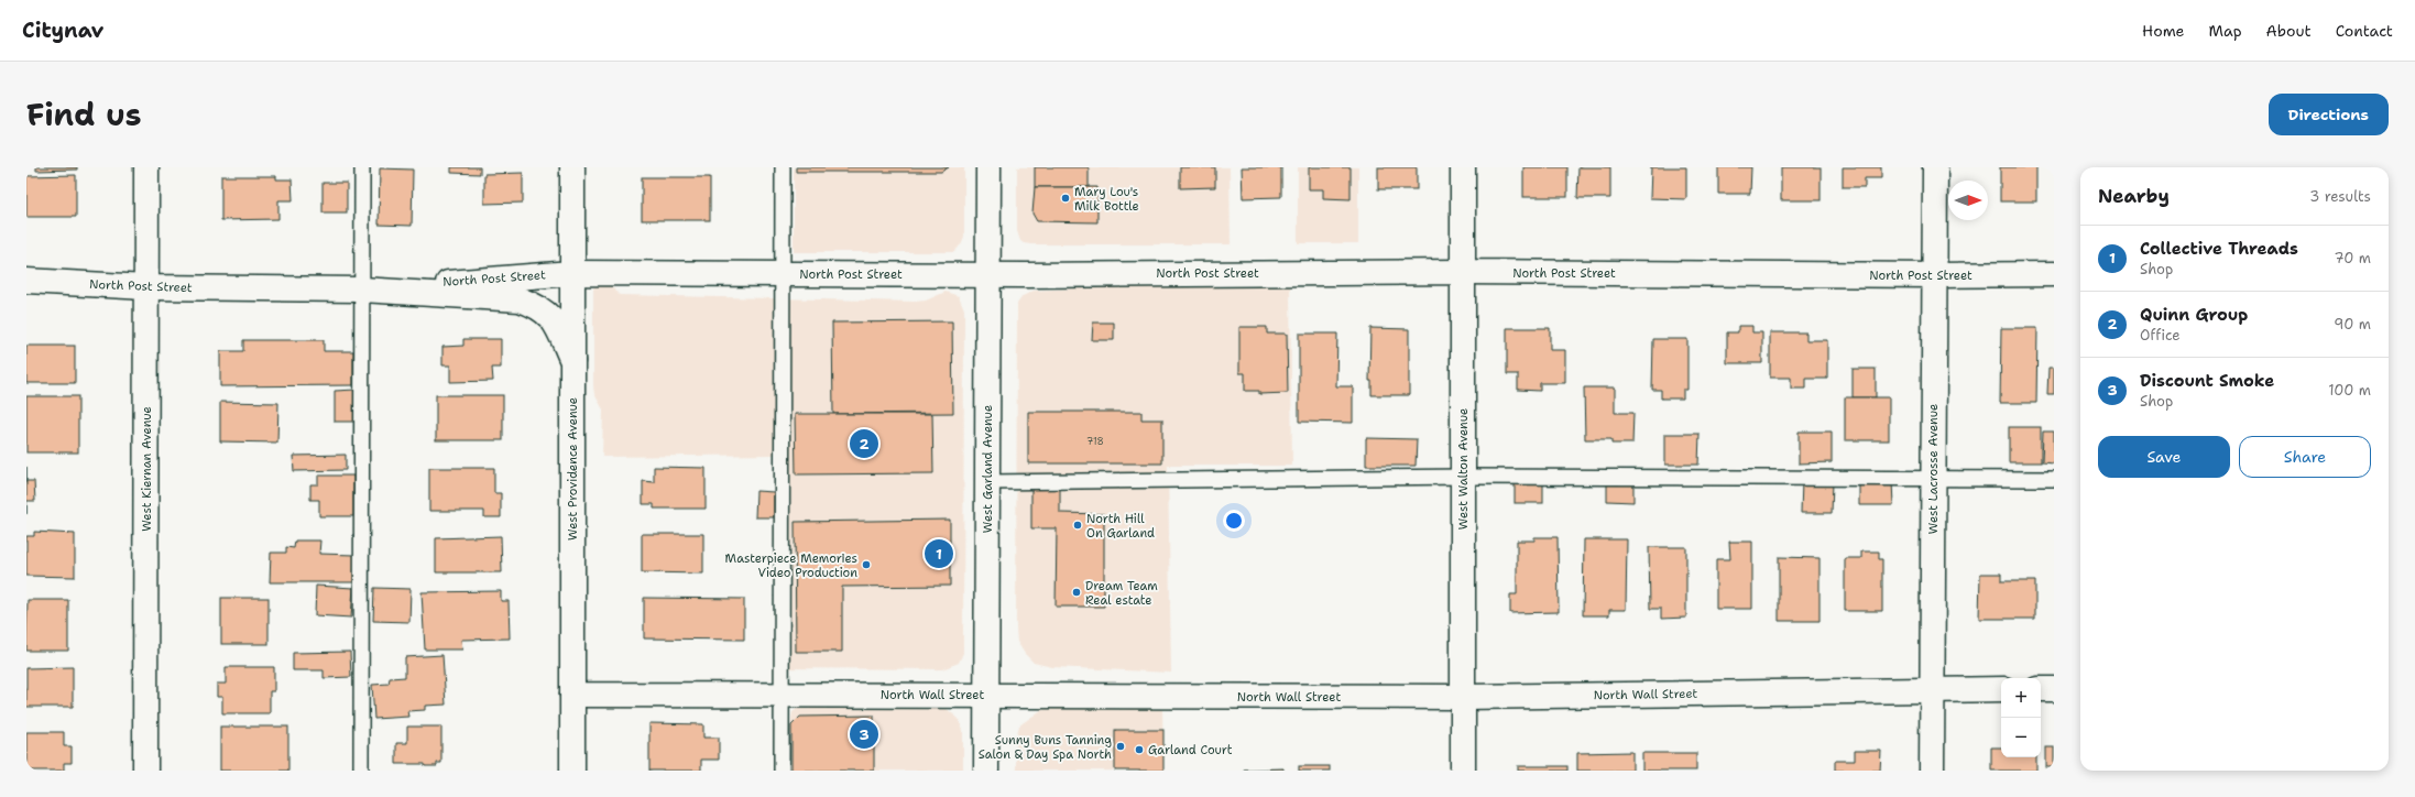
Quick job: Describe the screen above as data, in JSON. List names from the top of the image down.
{
  "streets": {
    "street": [
      "North Post Street",
      "West Kiernan Avenue",
      "West Providence Avenue",
      "West Garland Avenue",
      "West Walton Avenue",
      "West Lacrosse Avenue",
      "North Wall Street"
    ]
  },
  "crossings": [
    ["North Post Street", "West Kiernan Avenue"],
    ["North Post Street", "West Providence Avenue"],
    ["North Post Street", "West Garland Avenue"],
    ["North Post Street", "West Walton Avenue"],
    ["North Post Street", "West Lacrosse Avenue"],
    ["West Providence Avenue", "North Wall Street"],
    ["West Garland Avenue", "North Wall Street"],
    ["West Walton Avenue", "North Wall Street"],
    ["West Lacrosse Avenue", "North Wall Street"]
  ],
  "places": [
    "Mary Lou's Milk Bottle",
    "North Hill On Garland",
    "Masterpiece Memories Video Production",
    "Dream Team Real estate",
    "Sunny Buns Tanning Salon & Day Spa North",
    "Garland Court"
  ],
  "house_numbers": ["718"],
  "north": "right",
  "page": {
    "header": "Citynav",
    "nav": [
      "Home",
      "Map",
      "About",
      "Contact"
    ],
    "title": "Find us",
    "buttons": [
      "Directions",
      ["Save", "Share"]
    ],
    "heading": ["Nearby", "3 results"],
    "list": [
      {
        "mark": "1",
        "name": "Collective Threads",
        "note": "Shop",
        "value": "70 m"
      },
      {
        "mark": "2",
        "name": "Quinn Group",
        "note": "Office",
        "value": "90 m"
      },
      {
        "mark": "3",
        "name": "Discount Smoke",
        "note": "Shop",
        "value": "100 m"
      }
    ],
    "pins": ["2", "1", "3"],
    "map_buttons": ["+", "−"]
  }
}
